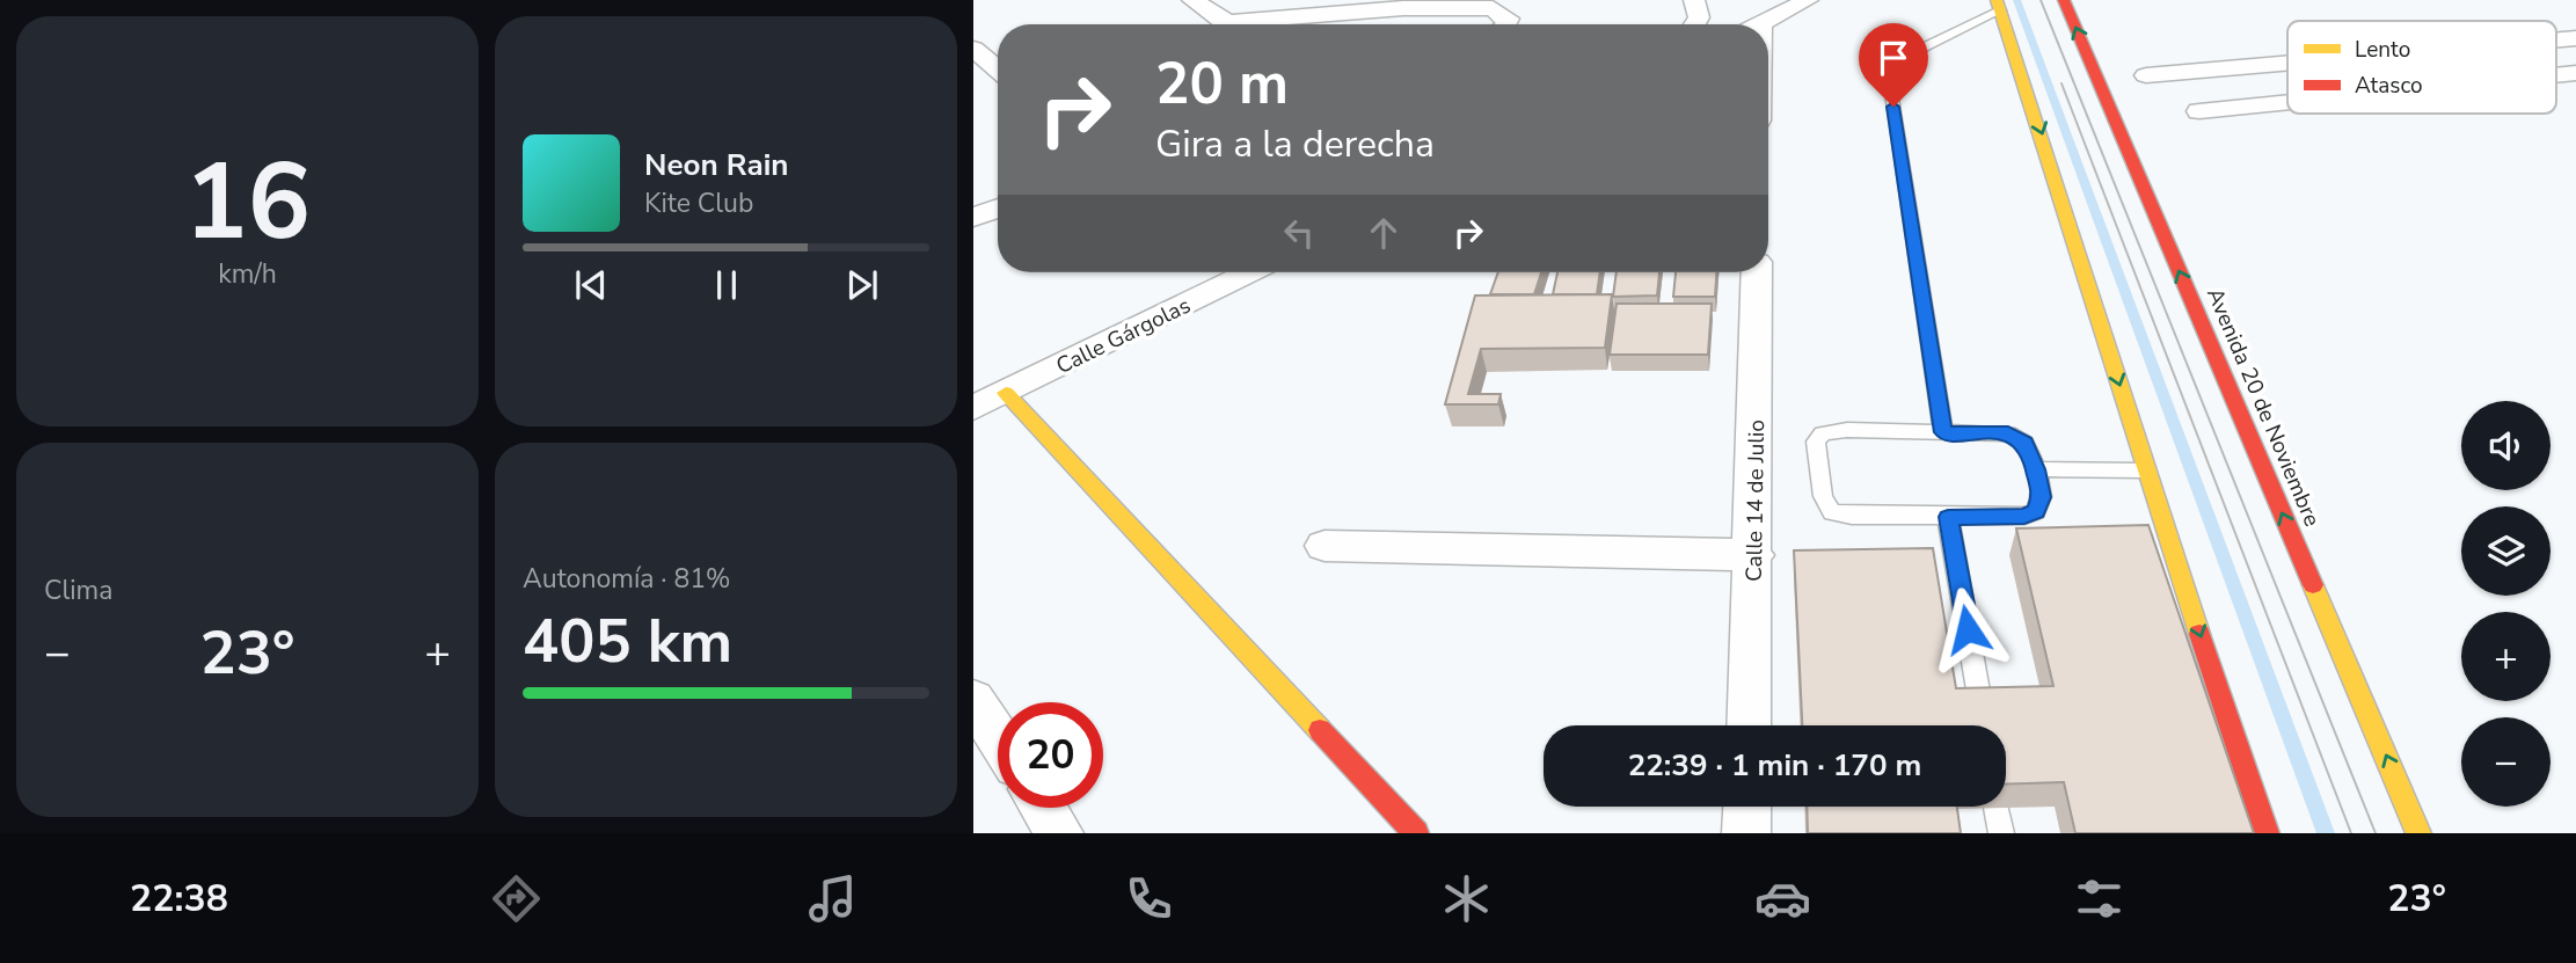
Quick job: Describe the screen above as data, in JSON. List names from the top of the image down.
{
  "streets": {
    "main road": ["Avenida 20 de Noviembre"],
    "street": ["Calle Gárgolas", "Calle 14 de Julio"]
  },
  "legend": ["Lento", "Atasco"],
  "page": {
    "tile": [
      ["16", "km/h"],
      "Clima",
      ["Autonomía · 81%", "405 km"]
    ],
    "turn": ["20 m", "Gira a la derecha"],
    "song": ["Neon Rain", "Kite Club"],
    "map_buttons": ["+", "−"],
    "heat": ["−", "23°", "+"],
    "limit": "20",
    "trip": "22:39 · 1 min · 170 m",
    "tabs": ["22:38", "23°"]
  }
}
